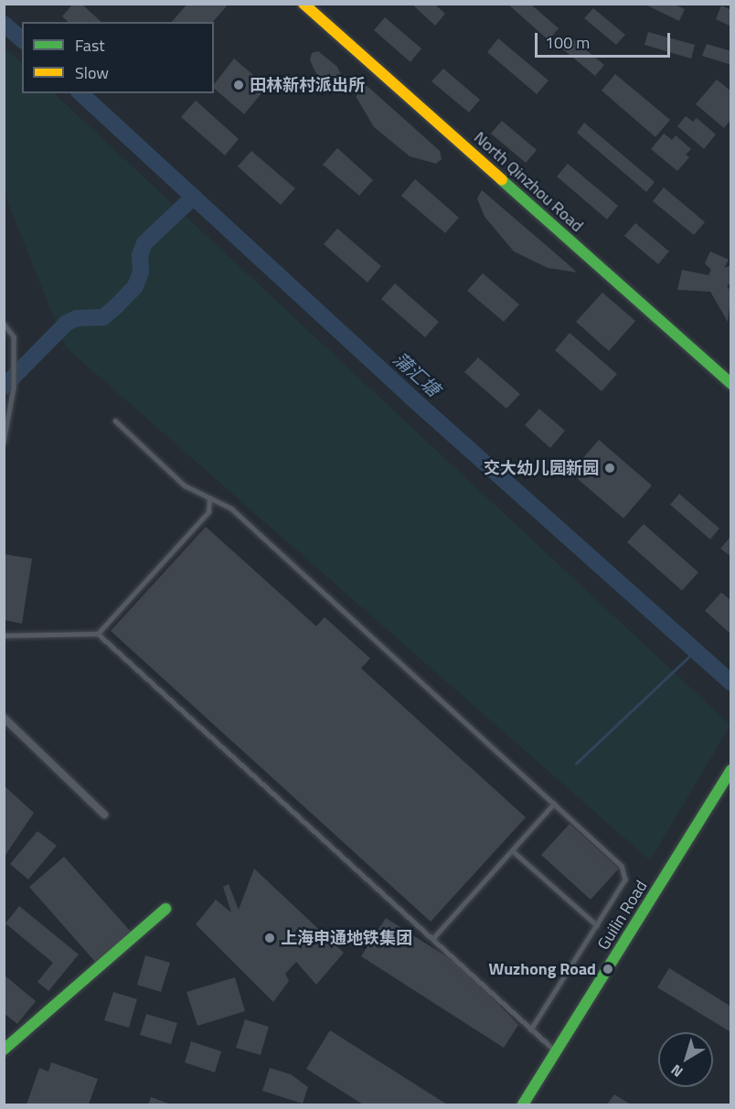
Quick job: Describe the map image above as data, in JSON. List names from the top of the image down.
{
  "streets": {
    "street": ["North Qinzhou Road", "Guilin Road"]
  },
  "water": ["蒲汇塘"],
  "places": [
    "田林新村派出所",
    "交大幼儿园新园",
    "上海申通地铁集团",
    "Wuzhong Road"
  ],
  "legend": ["Fast", "Slow"],
  "scale_bar": "100 m",
  "north": "bottom left"
}
